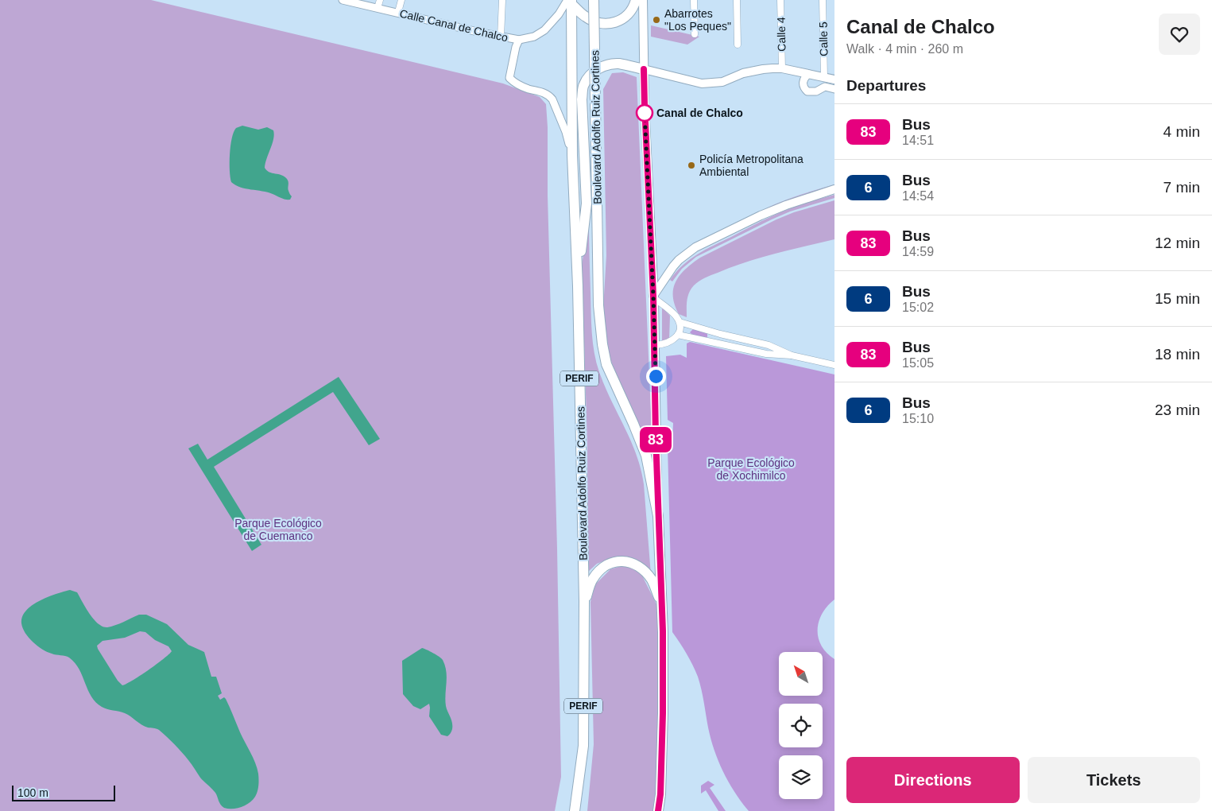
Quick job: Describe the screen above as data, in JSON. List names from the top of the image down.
{
  "streets": {
    "highway": ["Boulevard Adolfo Ruiz Cortines", "PERIF"],
    "street": ["Calle Canal de Chalco", "Calle 4", "Calle 5"]
  },
  "crossings": [
    ["Calle Canal de Chalco", "Boulevard Adolfo Ruiz Cortines"],
    ["Calle Canal de Chalco", "PERIF"],
    ["Boulevard Adolfo Ruiz Cortines", "PERIF"]
  ],
  "parks": ["Parque Ecológico de Xochimilco", "Parque Ecológico de Cuemanco"],
  "places": ["Abarrotes \"Los Peques\"", "Canal de Chalco", "Policía Metropolitana Ambiental"],
  "lines": ["bus line 83"],
  "scale_bar": "100 m",
  "north": "top left",
  "page": {
    "on_map": "83",
    "heading": [
      ["Canal de Chalco", "Walk · 4 min · 260 m"],
      "Departures"
    ],
    "list": [
      {
        "mark": "83",
        "name": "Bus",
        "note": "14:51",
        "value": "4 min"
      },
      {
        "mark": "6",
        "name": "Bus",
        "note": "14:54",
        "value": "7 min"
      },
      {
        "mark": "83",
        "name": "Bus",
        "note": "14:59",
        "value": "12 min"
      },
      {
        "mark": "6",
        "name": "Bus",
        "note": "15:02",
        "value": "15 min"
      },
      {
        "mark": "83",
        "name": "Bus",
        "note": "15:05",
        "value": "18 min"
      },
      {
        "mark": "6",
        "name": "Bus",
        "note": "15:10",
        "value": "23 min"
      }
    ],
    "buttons": ["Directions", "Tickets"],
    "scale": "100 m"
  }
}
